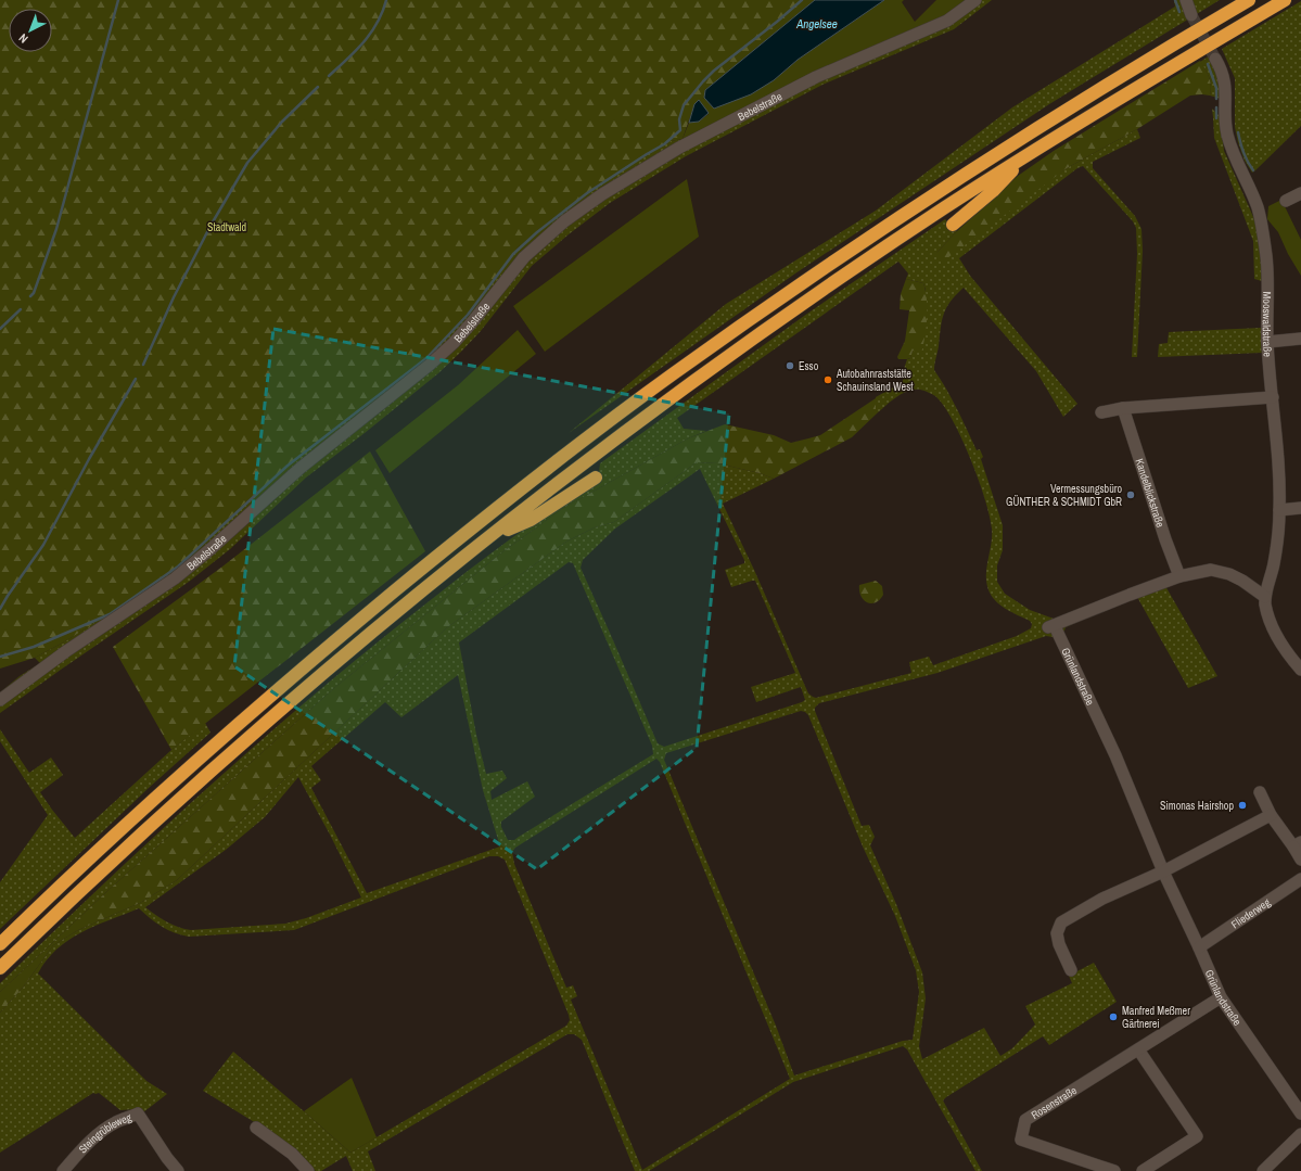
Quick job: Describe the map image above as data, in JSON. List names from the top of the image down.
{
  "streets": {
    "street": [
      "Bebelstraße",
      "Mooswaldstraße",
      "Kandelblickstraße",
      "Grünlandstraße",
      "Fliederweg",
      "Rosenstraße",
      "Steingrübleweg"
    ]
  },
  "crossings": [
    ["Kandelblickstraße", "Grünlandstraße"],
    ["Grünlandstraße", "Fliederweg"],
    ["Grünlandstraße", "Rosenstraße"]
  ],
  "water": ["Angelsee"],
  "parks": ["Stadtwald"],
  "places": [
    "Esso",
    "Autobahnraststätte Schauinsland West",
    "Vermessungsbüro GÜNTHER & SCHMIDT GbR",
    "Simonas Hairshop",
    "Manfred Meßmer Gärtnerei"
  ],
  "north": "bottom left"
}
